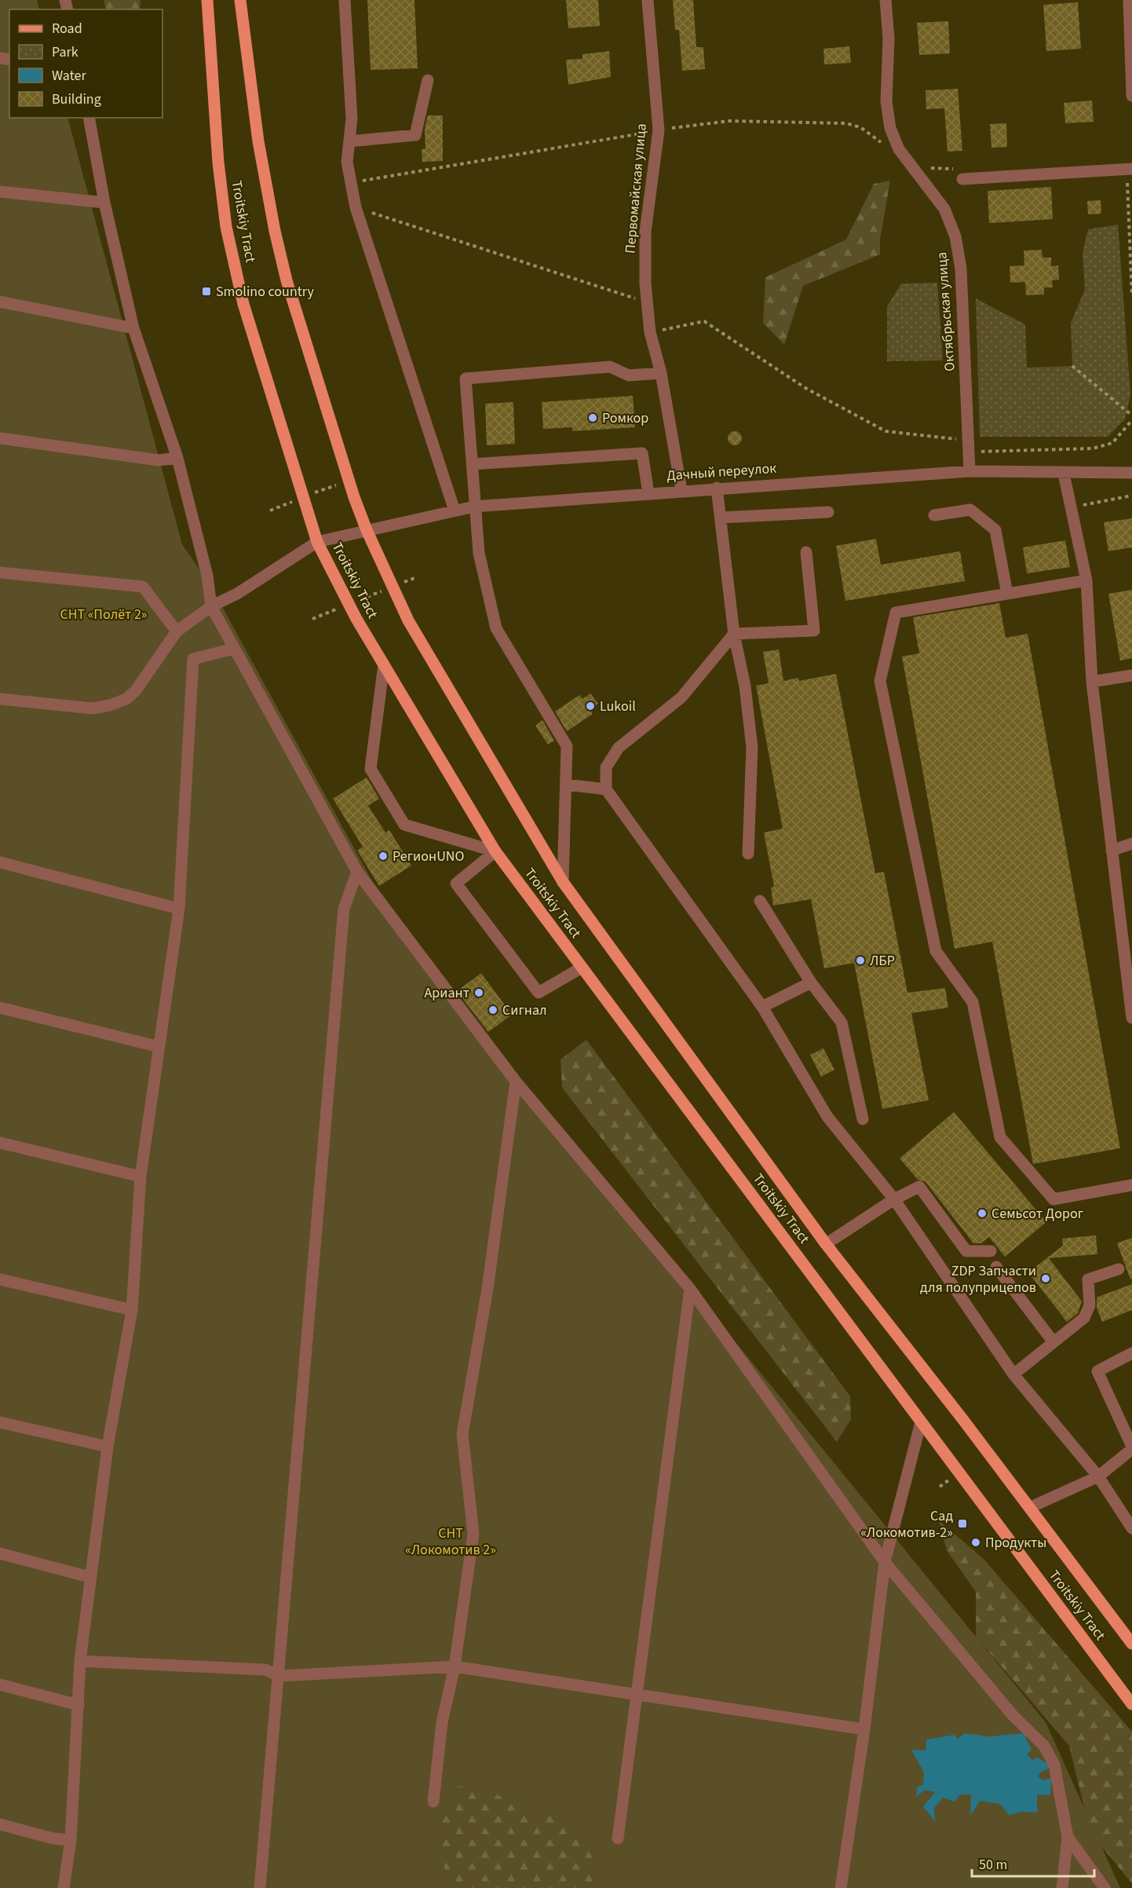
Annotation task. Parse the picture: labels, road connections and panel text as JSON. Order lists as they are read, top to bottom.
{
  "streets": {
    "main road": ["Troitskiy Tract"],
    "street": ["Первомайская улица", "Октябрьская улица", "Дачный переулок"]
  },
  "crossings": [
    ["Первомайская улица", "Дачный переулок"],
    ["Troitskiy Tract", "Дачный переулок"],
    ["Октябрьская улица", "Дачный переулок"]
  ],
  "parks": ["СНТ «Полёт 2»", "СНТ «Локомотив 2»"],
  "places": {
    "transit": ["Smolino country", "Сад «Локомотив-2»"],
    "other": [
      "Ромкор",
      "Lukoil",
      "РегионUNO",
      "ЛБР",
      "Ариант",
      "Сигнал",
      "Семьсот Дорог",
      "ZDP Запчасти для полуприцепов",
      "Продукты"
    ]
  },
  "legend": [
    "Road",
    "Park",
    "Water",
    "Building"
  ],
  "scale_bar": "50 m"
}
